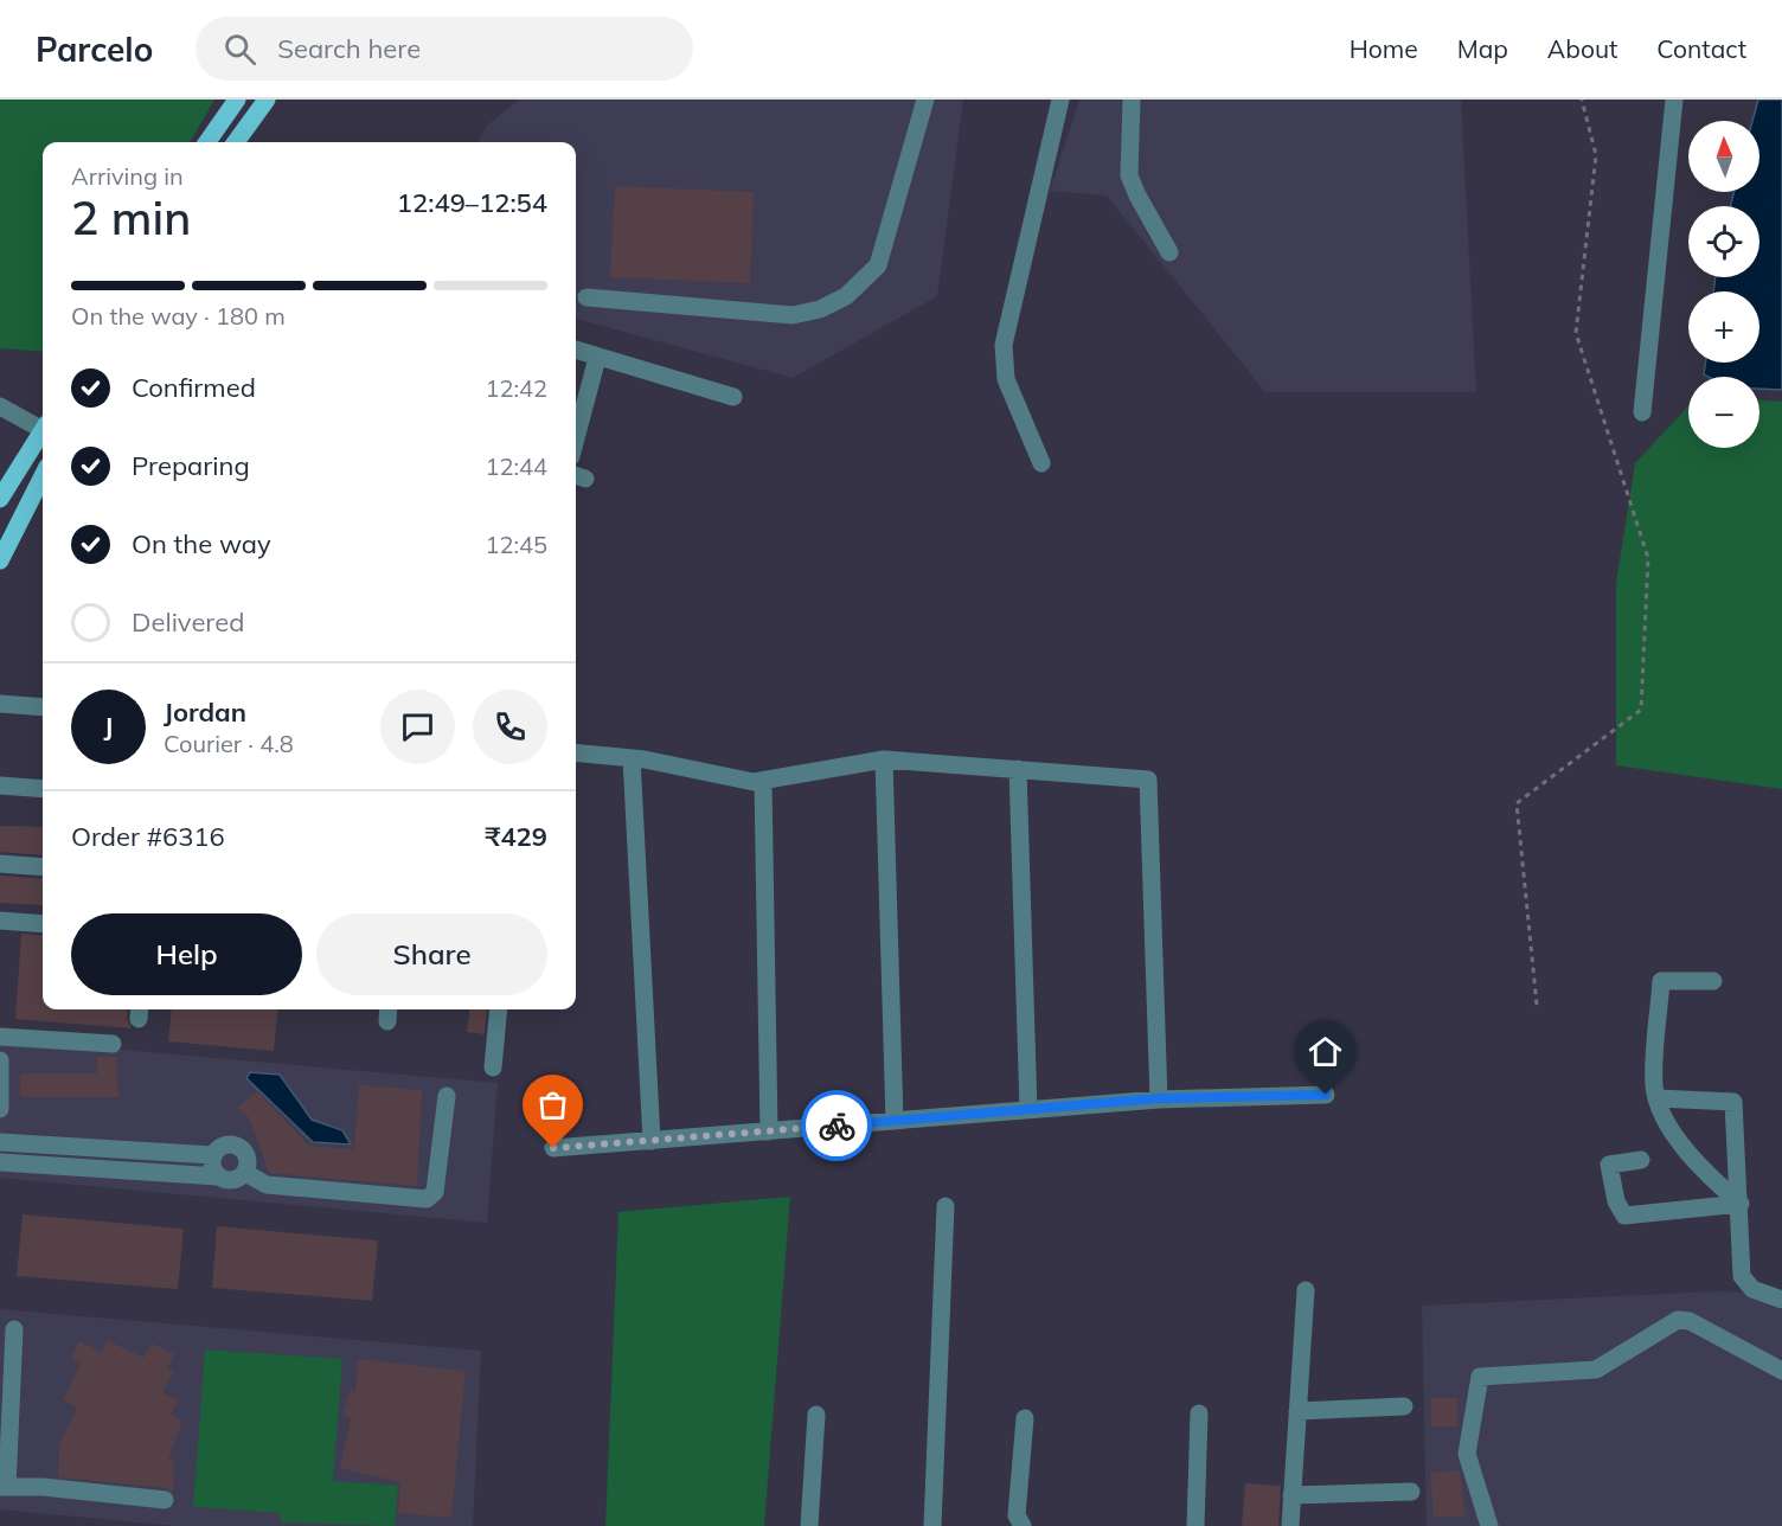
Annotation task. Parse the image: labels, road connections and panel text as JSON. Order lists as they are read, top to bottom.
{
  "north": "top",
  "page": {
    "header": "Parcelo",
    "search": "Search here",
    "nav": [
      "Home",
      "Map",
      "About",
      "Contact"
    ],
    "map_buttons": ["+", "−"],
    "heading": ["2 min", "Arriving in", "12:49–12:54"],
    "panel": [
      "Jordan",
      "Courier · 4.8",
      "Order #6316",
      "₹429"
    ],
    "bar": "On the way · 180 m",
    "list": [
      ["Confirmed", "12:42"],
      ["Preparing", "12:44"],
      ["On the way", "12:45"],
      "Delivered"
    ],
    "round": "J",
    "buttons": ["Help", "Share"]
  }
}
